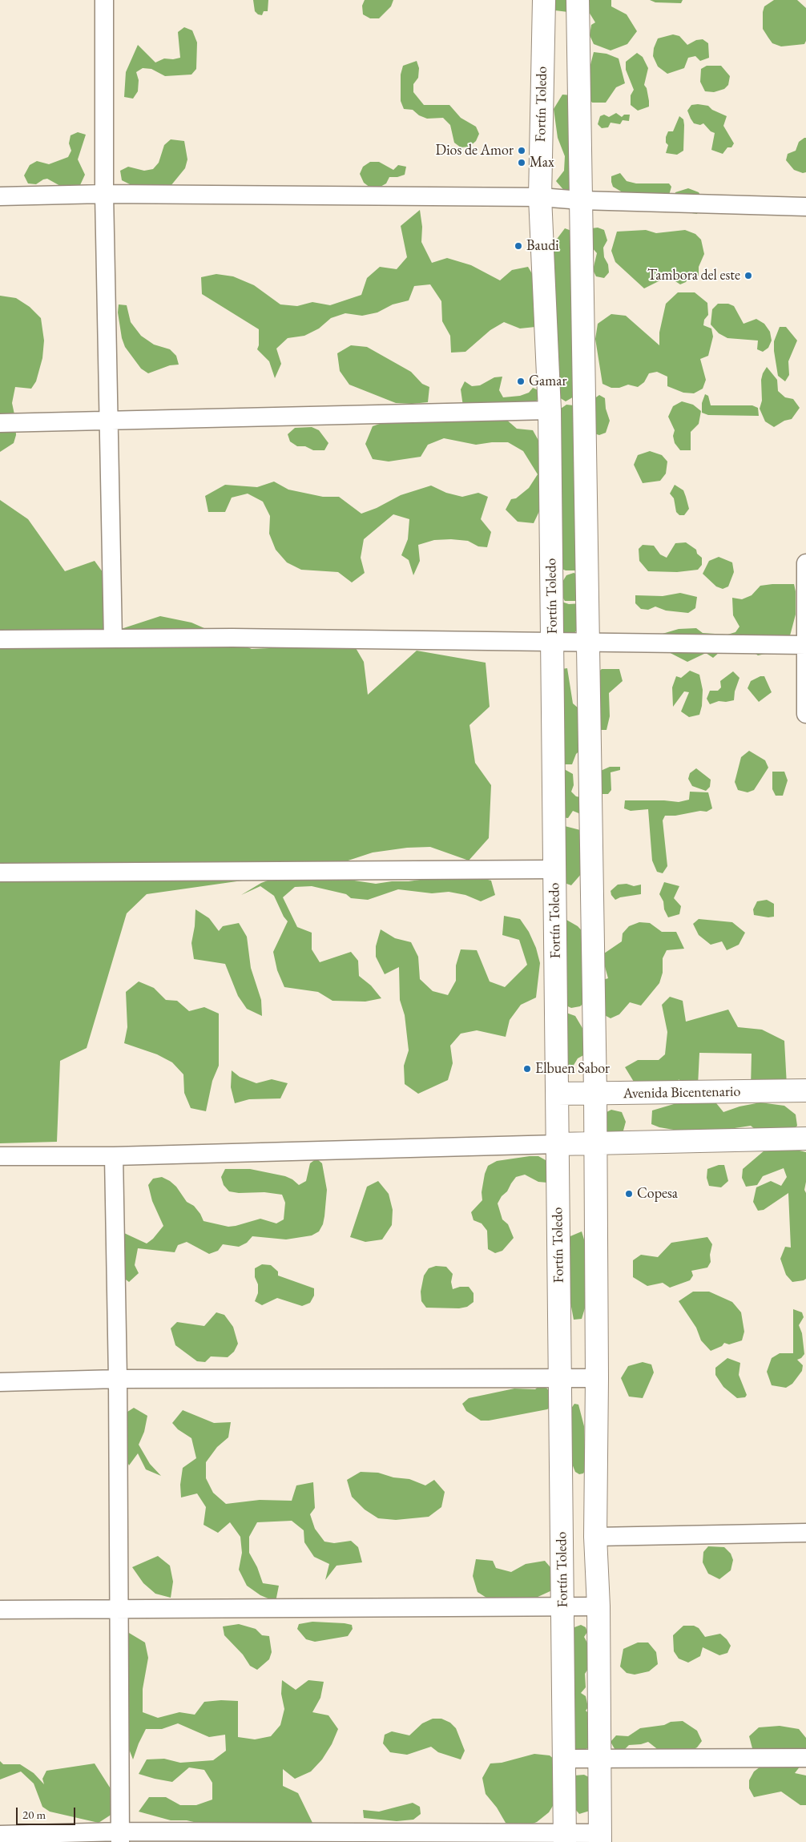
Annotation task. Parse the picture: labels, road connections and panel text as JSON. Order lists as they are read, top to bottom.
{
  "streets": {
    "street": ["Fortín Toledo", "Avenida Bicentenario"]
  },
  "crossings": [
    ["Fortín Toledo", "Avenida Bicentenario"]
  ],
  "places": [
    "Dios de Amor",
    "Max",
    "Baudi",
    "Tambora del este",
    "Gamar",
    "Elbuen Sabor",
    "Copesa"
  ],
  "scale_bar": "20 m"
}
